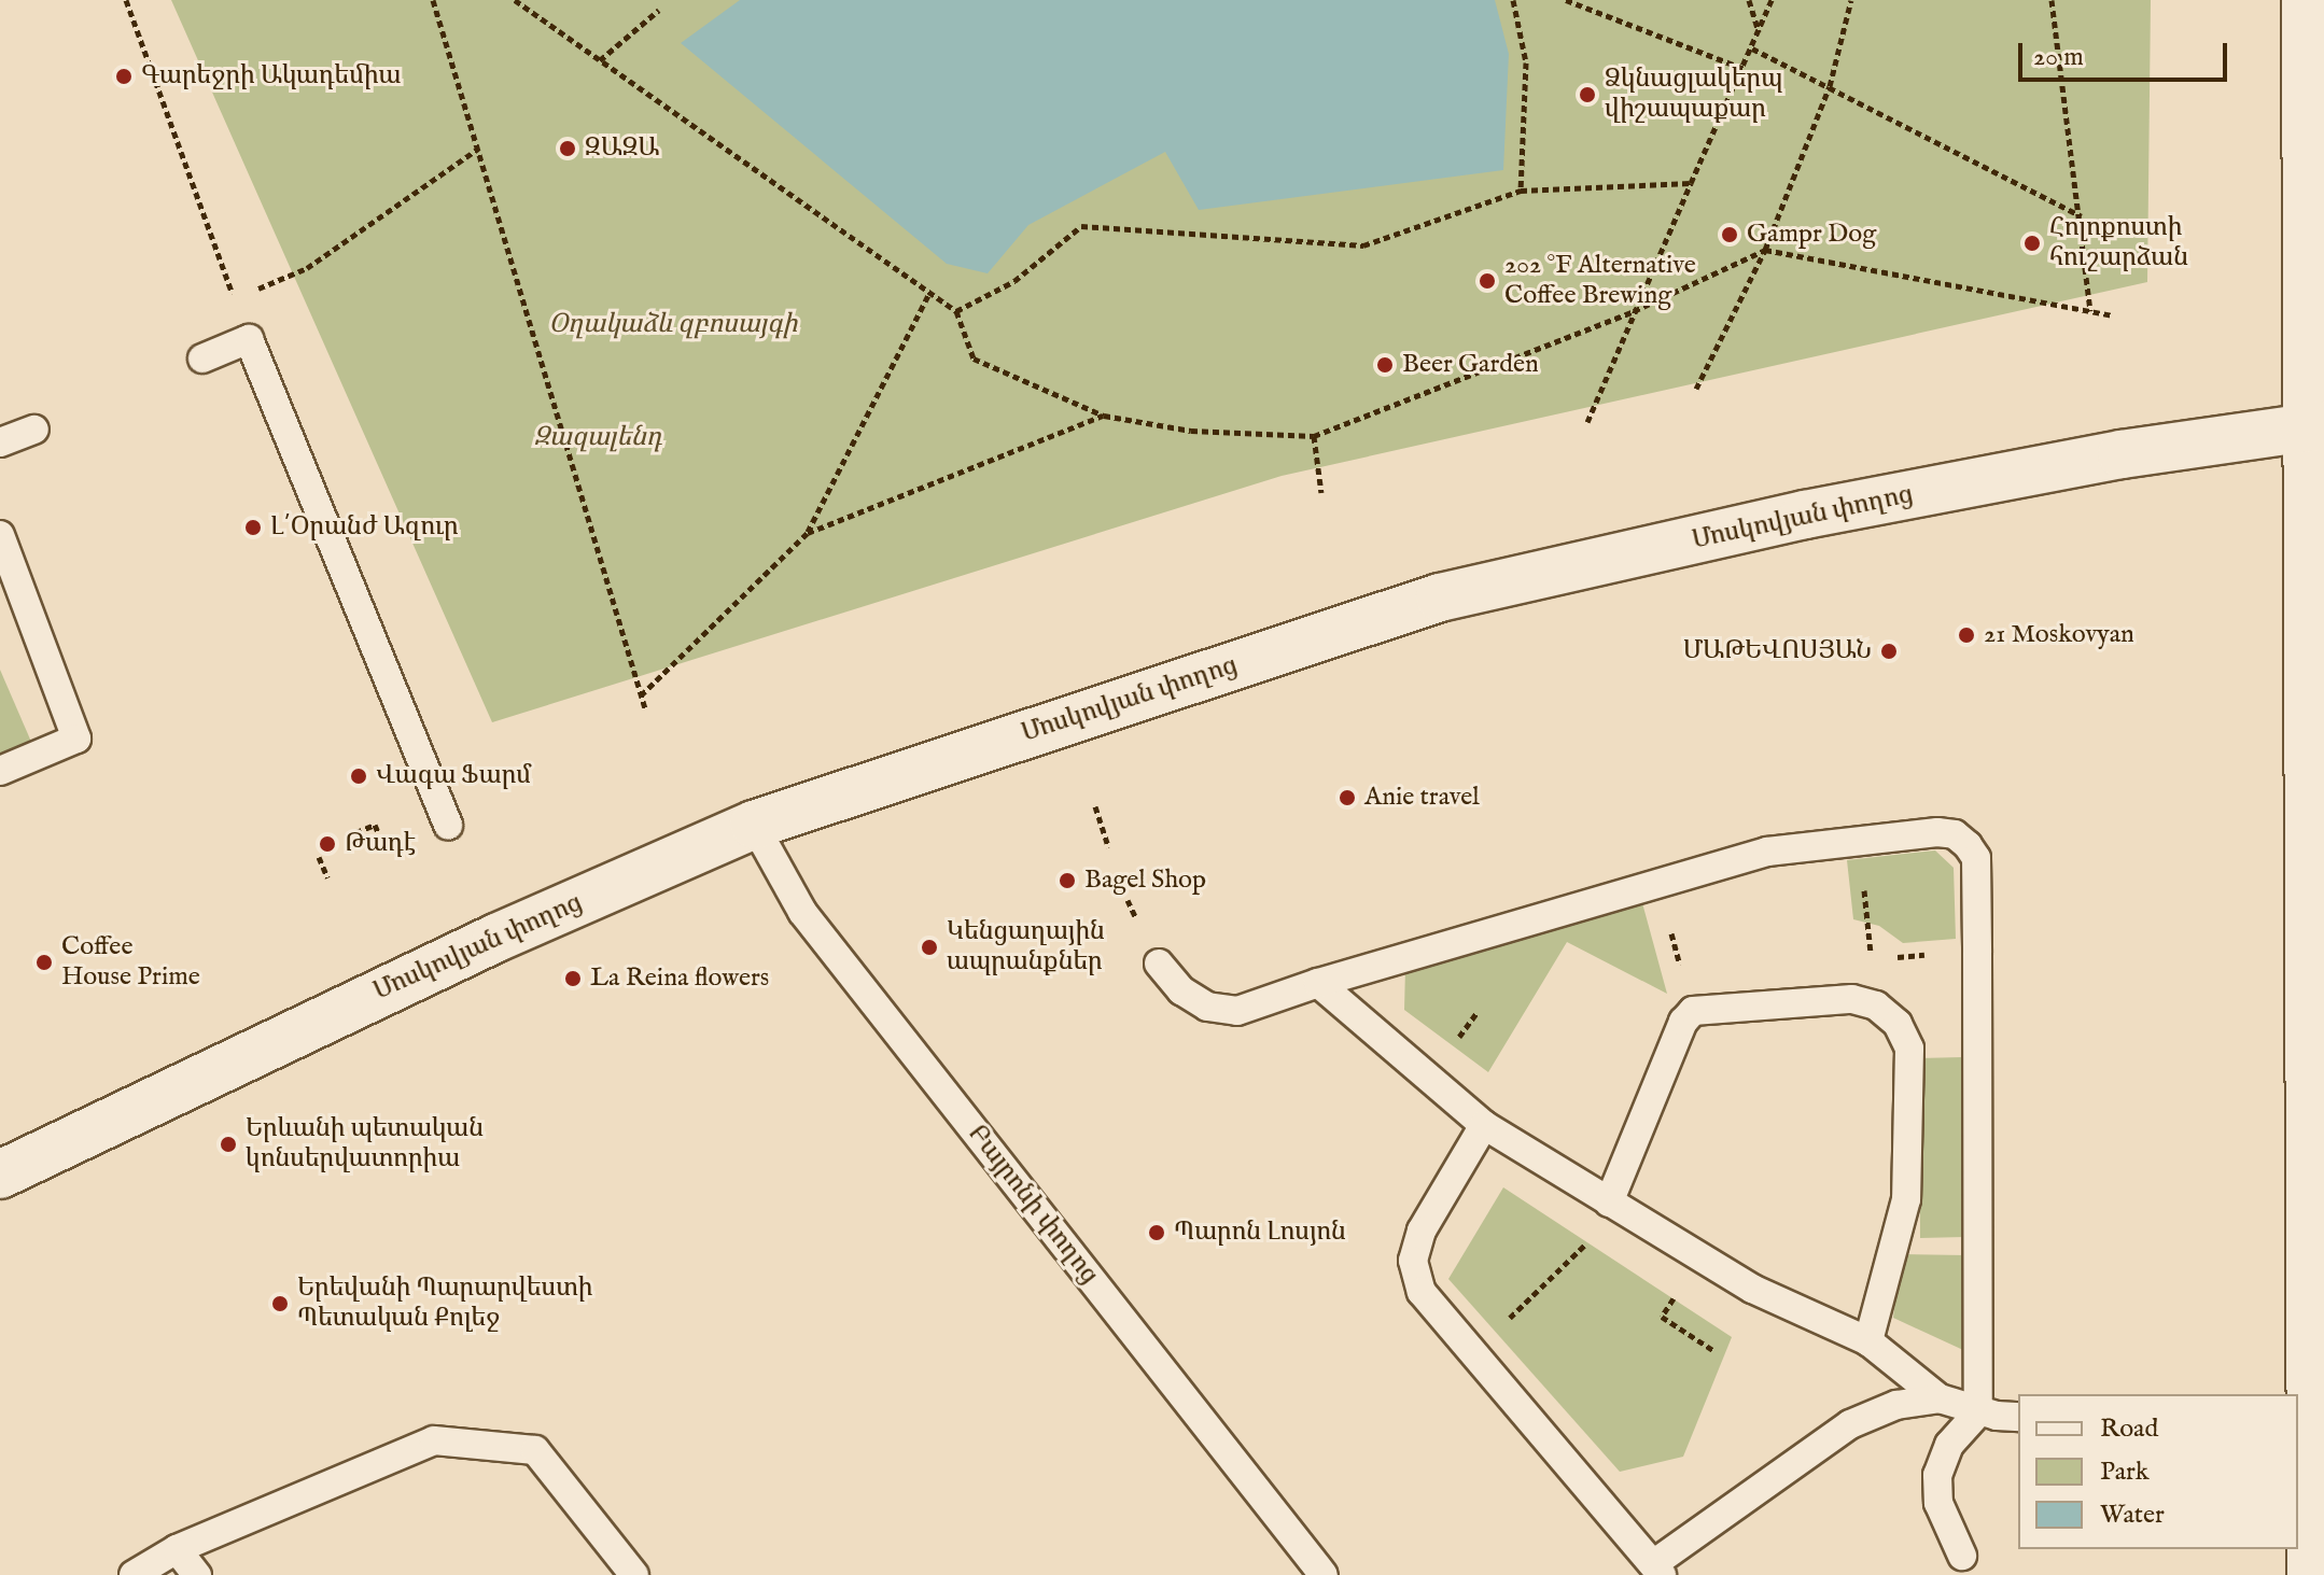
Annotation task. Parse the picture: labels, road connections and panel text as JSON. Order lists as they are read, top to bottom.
{
  "streets": {
    "main road": ["Մոսկովյան փողոց"],
    "lane": ["Բայրոնի փողոց"]
  },
  "crossings": [
    ["Մոսկովյան փողոց", "Բայրոնի փողոց"]
  ],
  "parks": ["Օղակաձև զբոսայգի", "Զազալենդ"],
  "places": [
    "Գարեջրի Ակադեմիա",
    "Ձկնացլակերպ վիշապաքար",
    "ԶԱԶԱ",
    "Gampr Dog",
    "Հոլոքոստի հուշարձան",
    "202 °F Alternative Coffee Brewing",
    "Beer Garden",
    "Լ՛Օրանժ Ազուր",
    "21 Moskovyan",
    "ՄԱԹԵՎՈՍՅԱՆ",
    "Վագա Ֆարմ",
    "Anie travel",
    "Թադէ",
    "Bagel Shop",
    "Կենցաղային ապրանքներ",
    "Coffee House Prime",
    "La Reina flowers",
    "Երևանի պետական կոնսերվատորիա",
    "Պարոն Լոսյոն",
    "Երեվանի Պարարվեստի Պետական Քոլեջ"
  ],
  "legend": ["Road", "Park", "Water"],
  "scale_bar": "20 m"
}
